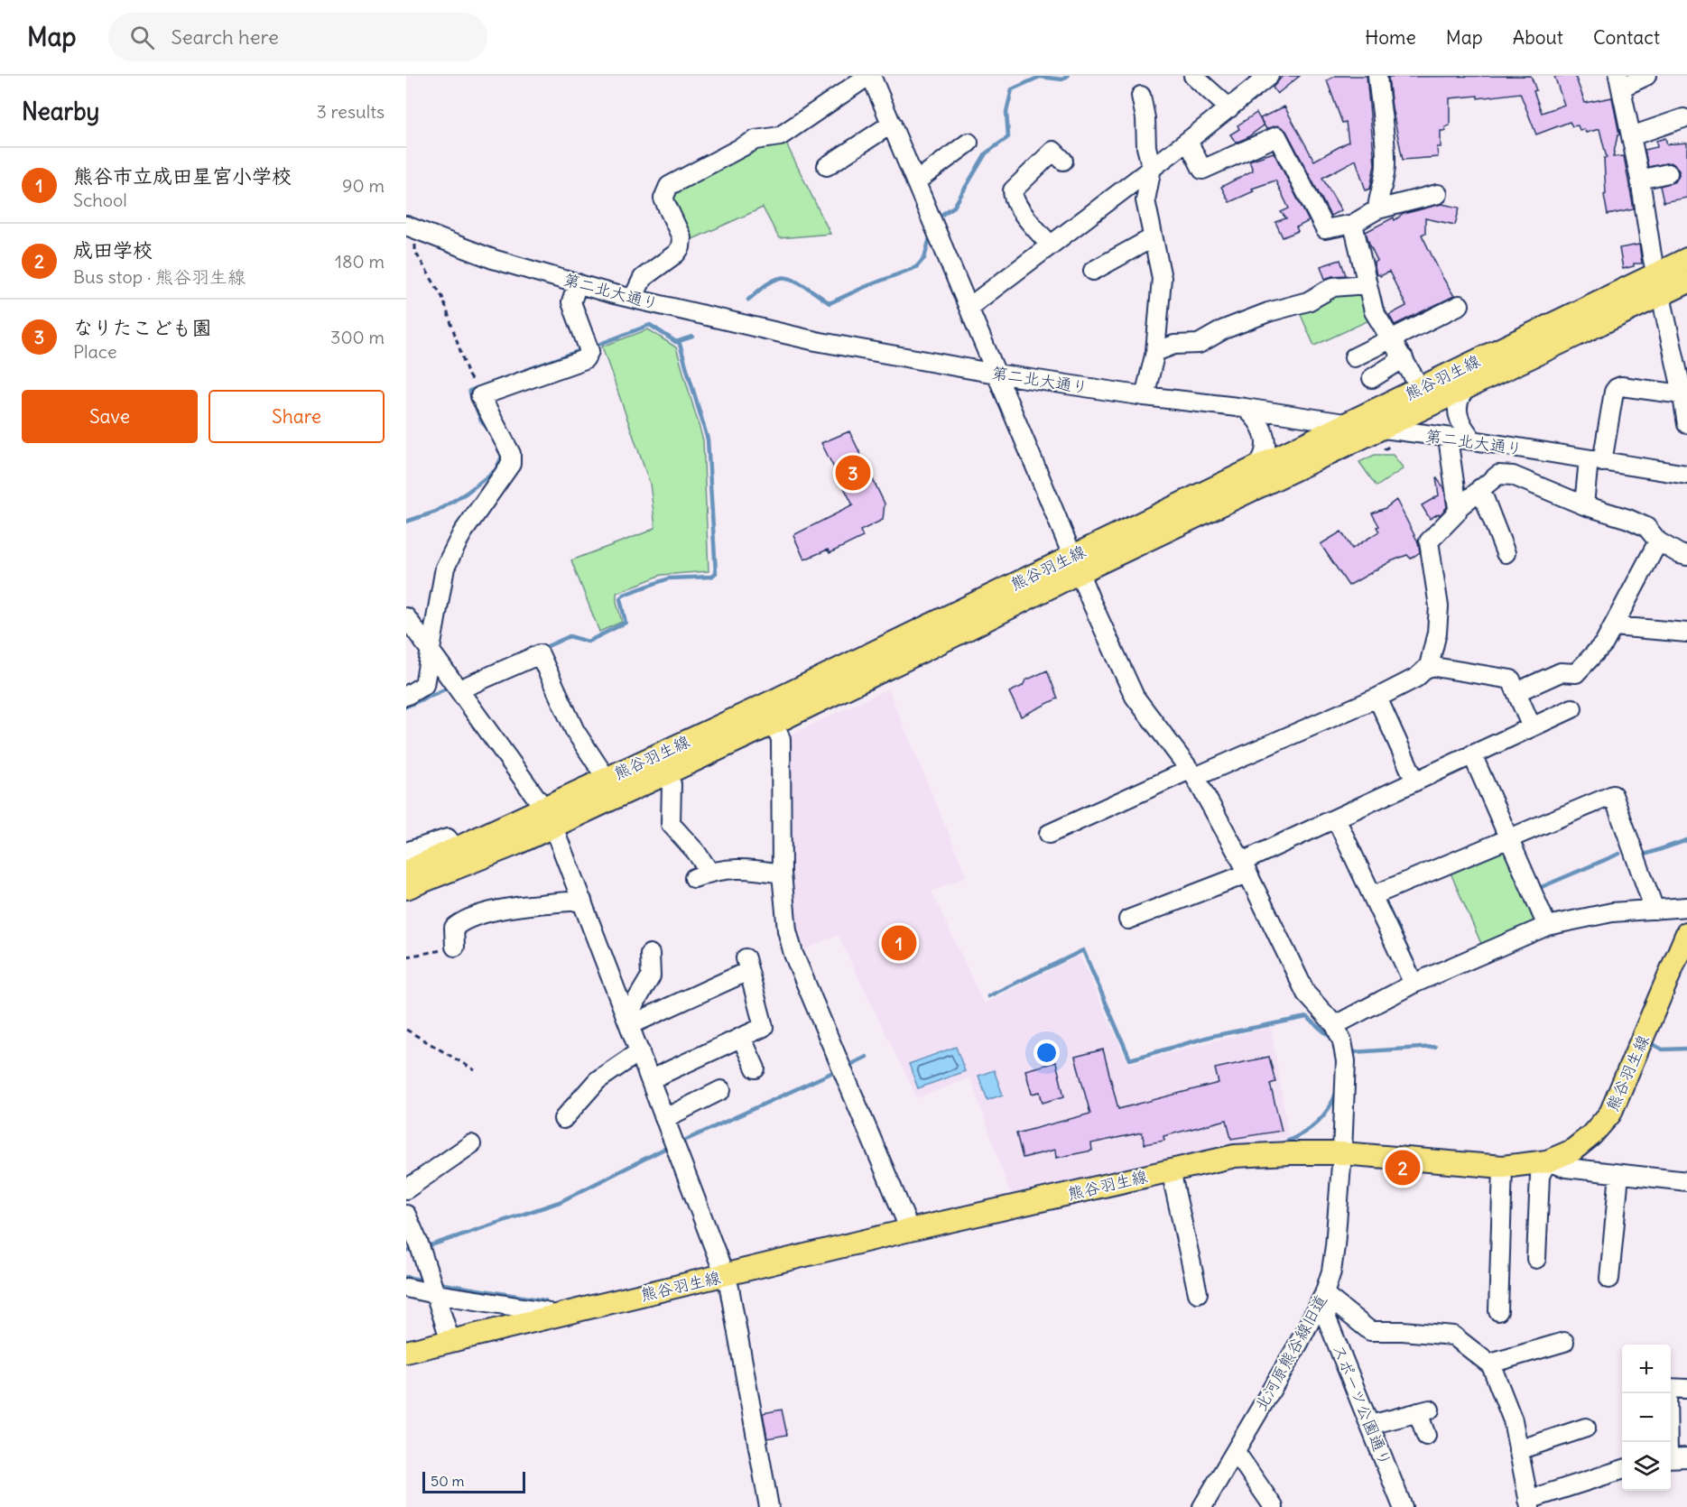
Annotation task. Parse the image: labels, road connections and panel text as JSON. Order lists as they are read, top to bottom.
{
  "streets": {
    "main road": ["熊谷羽生線"],
    "street": ["第二北大通り", "北河原熊谷線旧道", "スポーツ公園通り"]
  },
  "crossings": [
    ["第二北大通り", "熊谷羽生線"],
    ["熊谷羽生線", "北河原熊谷線旧道"],
    ["北河原熊谷線旧道", "スポーツ公園通り"]
  ],
  "scale_bar": "50 m",
  "page": {
    "header": "Map",
    "search": "Search here",
    "nav": [
      "Home",
      "Map",
      "About",
      "Contact"
    ],
    "heading": ["Nearby", "3 results"],
    "list": [
      {
        "mark": "1",
        "name": "熊谷市立成田星宮小学校",
        "note": "School",
        "value": "90 m"
      },
      {
        "mark": "2",
        "name": "成田学校",
        "note": "Bus stop · 熊谷羽生線",
        "value": "180 m"
      },
      {
        "mark": "3",
        "name": "なりたこども園",
        "note": "Place",
        "value": "300 m"
      }
    ],
    "buttons": ["Save", "Share"],
    "pins": ["3", "1", "2"],
    "map_buttons": ["+", "−"],
    "scale": "50 m"
  }
}
